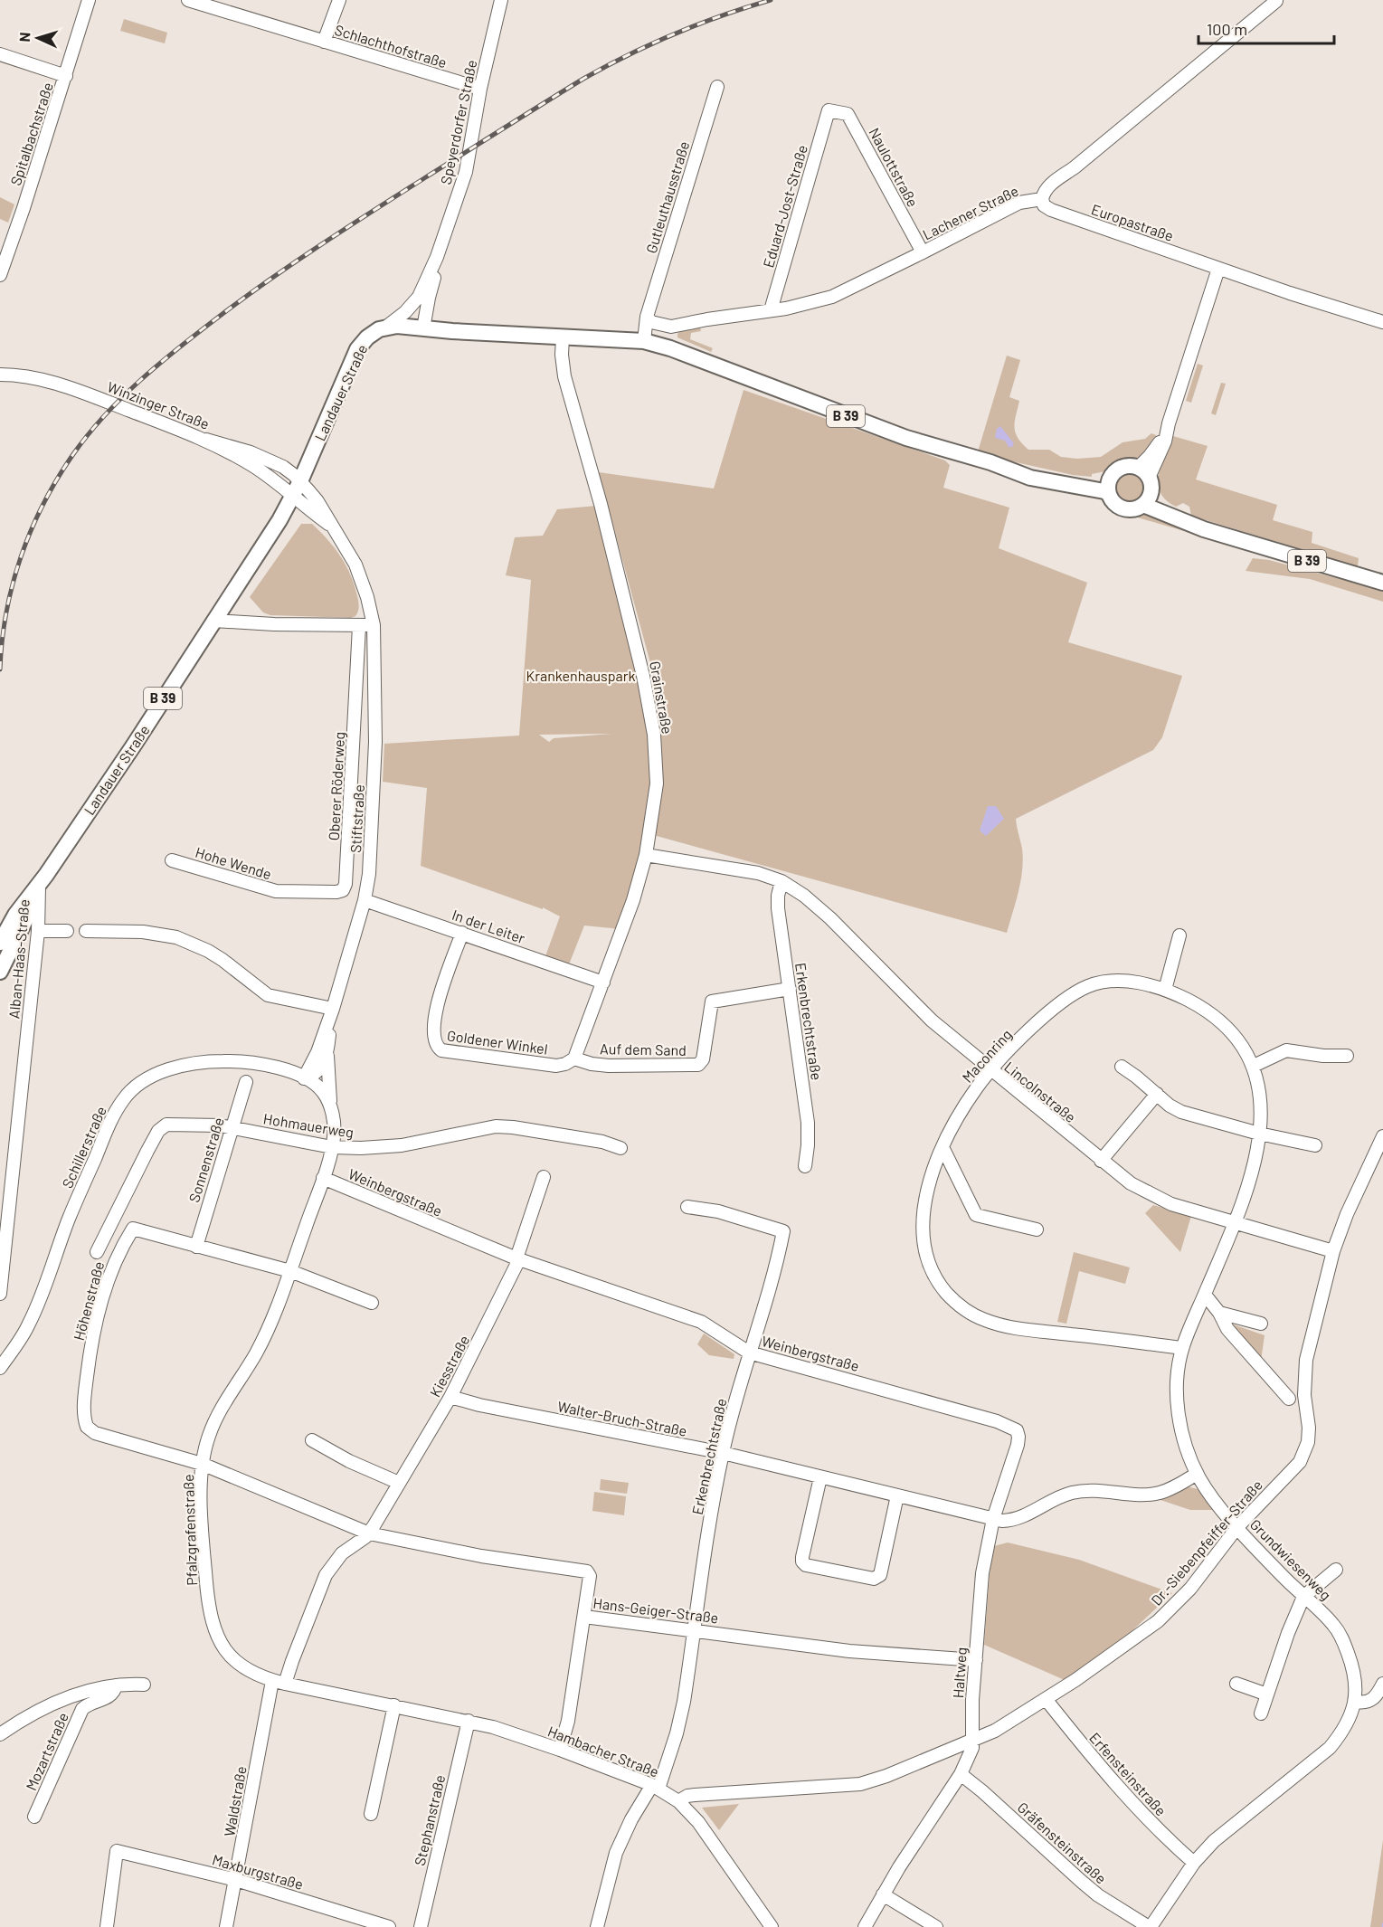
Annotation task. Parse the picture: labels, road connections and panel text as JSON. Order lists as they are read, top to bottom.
{
  "streets": {
    "main road": ["Landauer Straße", "B 39"],
    "street": [
      "Schlachthofstraße",
      "Speyerdorfer Straße",
      "Spitalbachstraße",
      "Naulottstraße",
      "Gutleuthausstraße",
      "Eduard-Jost-Straße",
      "Lachener Straße",
      "Europastraße",
      "Winzinger Straße",
      "Grainstraße",
      "Oberer Röderweg",
      "Stiftstraße",
      "Hohe Wende",
      "In der Leiter",
      "Alban-Haas-Straße",
      "Erkenbrechtstraße",
      "Goldener Winkel",
      "Auf dem Sand",
      "Maconring",
      "Lincolnstraße",
      "Hohmauerweg",
      "Schillerstraße",
      "Sonnenstraße",
      "Weinbergstraße",
      "Höhenstraße",
      "Kiesstraße",
      "Walter-Bruch-Straße",
      "Pfalzgrafenstraße",
      "Dr.-Siebenpfeiffer-Straße",
      "Grundwiesenweg",
      "Hans-Geiger-Straße",
      "Haltweg",
      "Mozartstraße",
      "Hambacher Straße",
      "Erfensteinstraße",
      "Waldstraße",
      "Stephanstraße",
      "Gräfensteinstraße",
      "Maxburgstraße"
    ]
  },
  "crossings": [
    ["Schlachthofstraße", "Speyerdorfer Straße"],
    ["Speyerdorfer Straße", "Landauer Straße"],
    ["Speyerdorfer Straße", "B 39"],
    ["Naulottstraße", "Eduard-Jost-Straße"],
    ["Naulottstraße", "Lachener Straße"],
    ["Gutleuthausstraße", "B 39"],
    ["Eduard-Jost-Straße", "Lachener Straße"],
    ["Lachener Straße", "Europastraße"],
    ["Landauer Straße", "Winzinger Straße"],
    ["Landauer Straße", "B 39"],
    ["Landauer Straße", "Stiftstraße"],
    ["Landauer Straße", "Alban-Haas-Straße"],
    ["Winzinger Straße", "Stiftstraße"],
    ["B 39", "Grainstraße"],
    ["Grainstraße", "In der Leiter"],
    ["Grainstraße", "Goldener Winkel"],
    ["Grainstraße", "Auf dem Sand"],
    ["Grainstraße", "Lincolnstraße"],
    ["Oberer Röderweg", "Hohe Wende"],
    ["Stiftstraße", "In der Leiter"],
    ["Stiftstraße", "Schillerstraße"],
    ["In der Leiter", "Goldener Winkel"],
    ["Erkenbrechtstraße", "Auf dem Sand"],
    ["Erkenbrechtstraße", "Lincolnstraße"],
    ["Erkenbrechtstraße", "Weinbergstraße"],
    ["Erkenbrechtstraße", "Walter-Bruch-Straße"],
    ["Erkenbrechtstraße", "Hans-Geiger-Straße"],
    ["Erkenbrechtstraße", "Hambacher Straße"],
    ["Goldener Winkel", "Auf dem Sand"],
    ["Maconring", "Lincolnstraße"],
    ["Maconring", "Grundwiesenweg"],
    ["Lincolnstraße", "Dr.-Siebenpfeiffer-Straße"],
    ["Hohmauerweg", "Schillerstraße"],
    ["Hohmauerweg", "Sonnenstraße"],
    ["Hohmauerweg", "Pfalzgrafenstraße"],
    ["Schillerstraße", "Pfalzgrafenstraße"],
    ["Sonnenstraße", "Höhenstraße"],
    ["Weinbergstraße", "Kiesstraße"],
    ["Weinbergstraße", "Walter-Bruch-Straße"],
    ["Weinbergstraße", "Pfalzgrafenstraße"],
    ["Weinbergstraße", "Haltweg"],
    ["Höhenstraße", "Pfalzgrafenstraße"],
    ["Höhenstraße", "Hans-Geiger-Straße"],
    ["Kiesstraße", "Walter-Bruch-Straße"],
    ["Kiesstraße", "Hans-Geiger-Straße"],
    ["Kiesstraße", "Hambacher Straße"],
    ["Walter-Bruch-Straße", "Haltweg"],
    ["Pfalzgrafenstraße", "Hans-Geiger-Straße"],
    ["Pfalzgrafenstraße", "Hambacher Straße"],
    ["Pfalzgrafenstraße", "Waldstraße"],
    ["Dr.-Siebenpfeiffer-Straße", "Grundwiesenweg"],
    ["Dr.-Siebenpfeiffer-Straße", "Haltweg"],
    ["Dr.-Siebenpfeiffer-Straße", "Erfensteinstraße"],
    ["Grundwiesenweg", "Erfensteinstraße"],
    ["Grundwiesenweg", "Gräfensteinstraße"],
    ["Hans-Geiger-Straße", "Haltweg"],
    ["Hambacher Straße", "Waldstraße"],
    ["Hambacher Straße", "Stephanstraße"],
    ["Waldstraße", "Maxburgstraße"]
  ],
  "parks": ["Krankenhauspark"],
  "scale_bar": "100 m",
  "north": "left"
}
